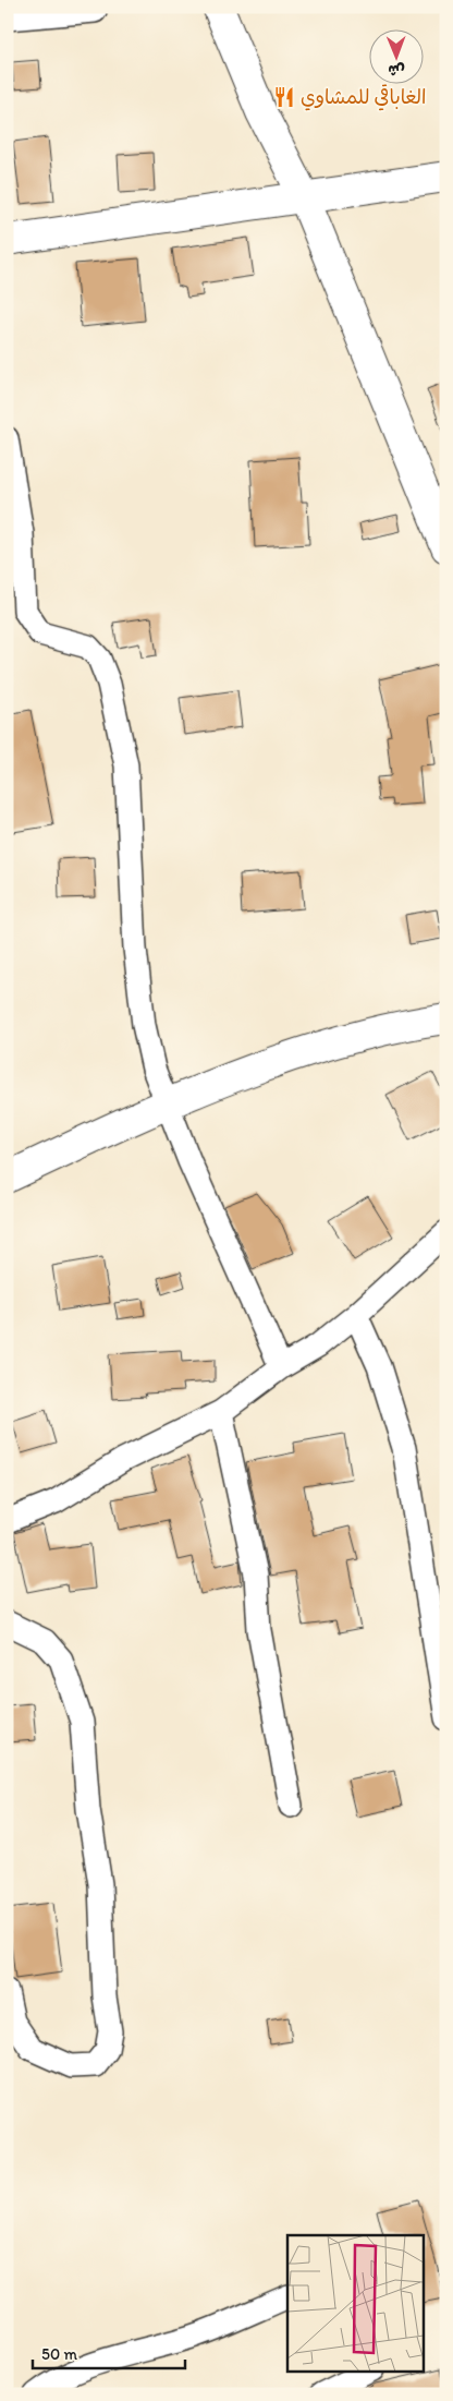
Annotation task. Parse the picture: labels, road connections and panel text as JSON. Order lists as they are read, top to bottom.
{
  "places": {
    "restaurant": ["الغاباقي للمشاوي"]
  },
  "scale_bar": "50 m",
  "north": "bottom"
}
